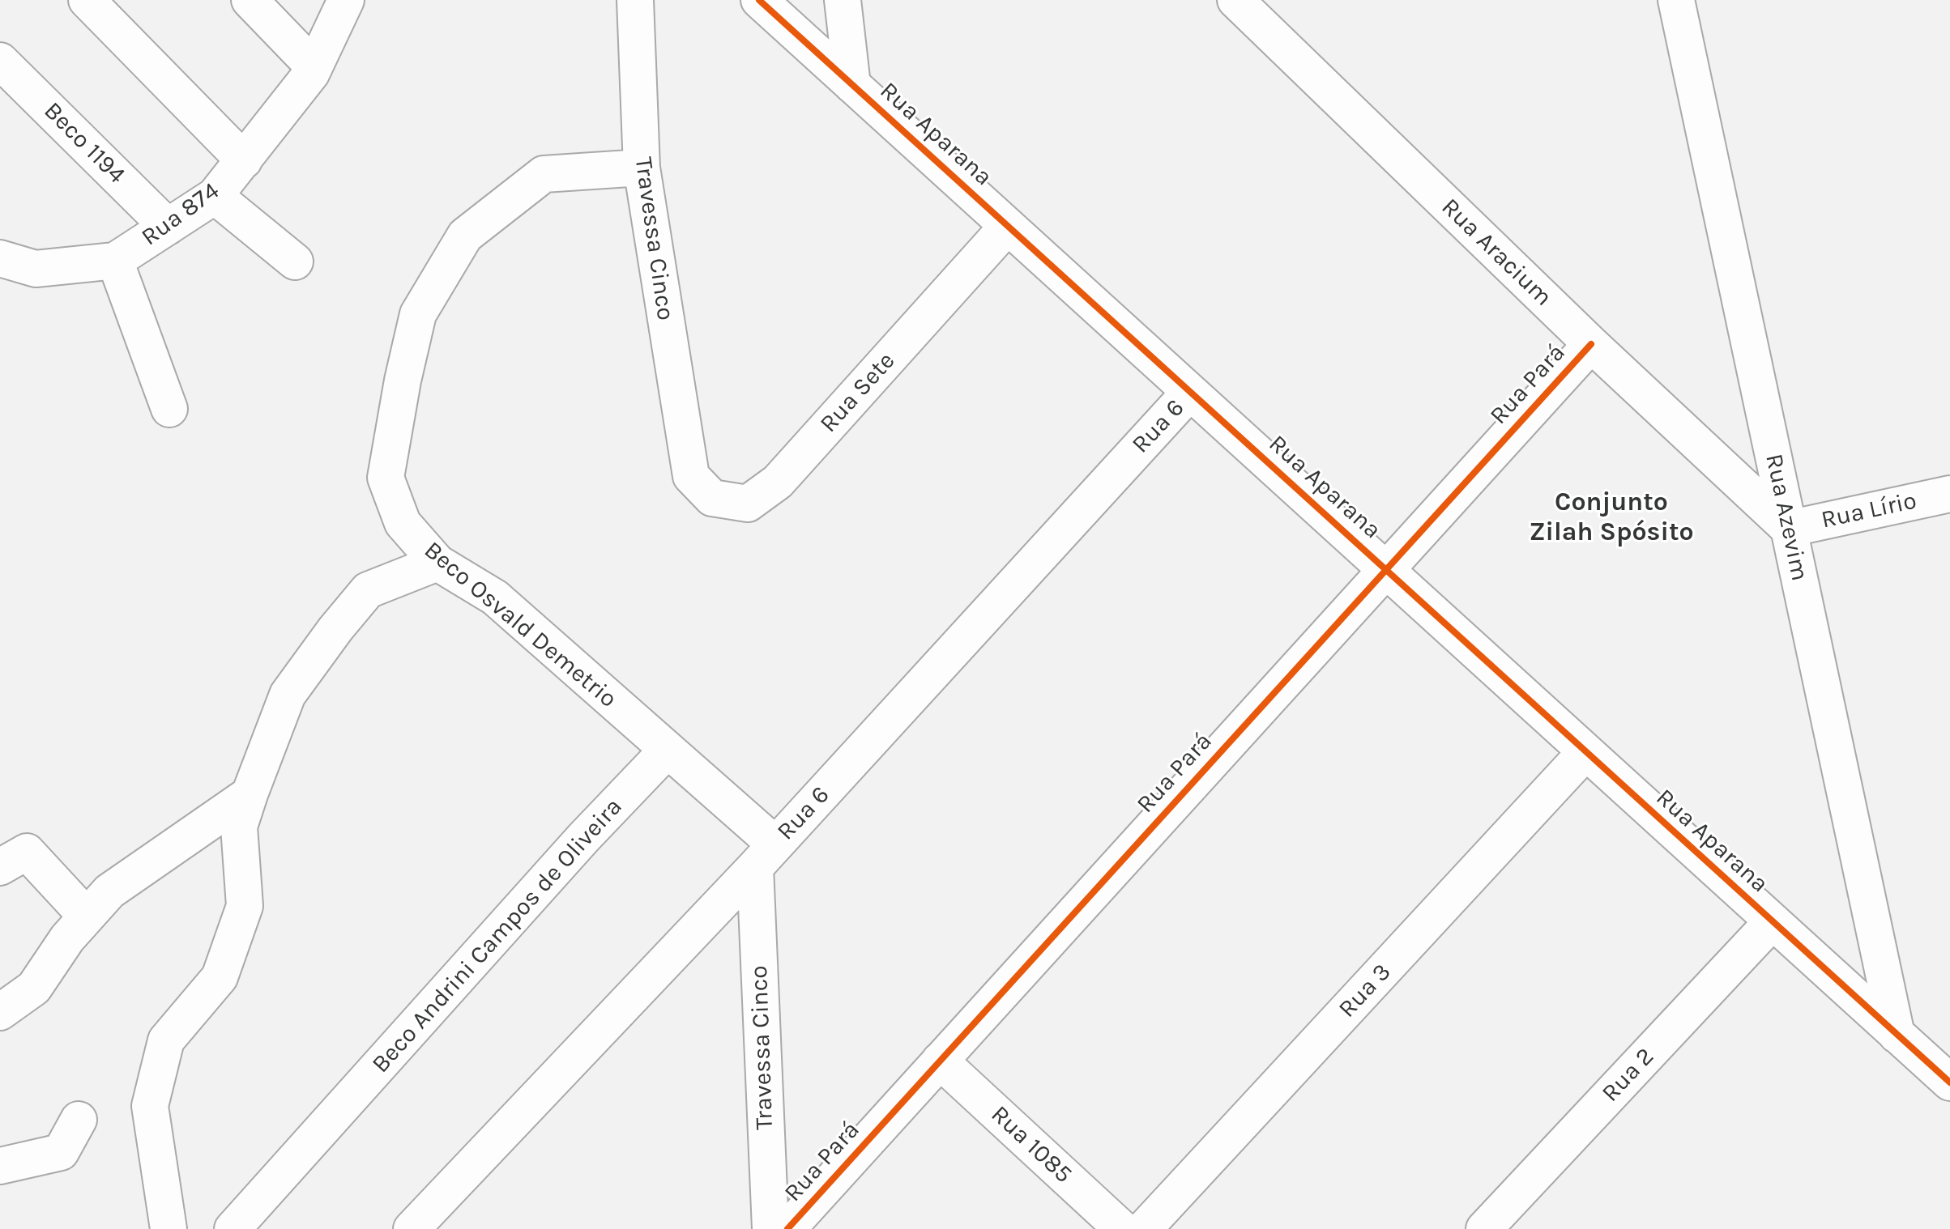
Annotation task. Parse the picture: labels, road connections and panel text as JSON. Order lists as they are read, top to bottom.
{
  "streets": {
    "street": [
      "Rua Aparana",
      "Beco 1194",
      "Rua 874",
      "Travessa Cinco",
      "Rua Aracium",
      "Rua Pará",
      "Rua Sete",
      "Rua 6",
      "Rua Lírio",
      "Rua Azevim",
      "Beco Osvald Demetrio",
      "Beco Andrini Campos de Oliveira",
      "Rua 3",
      "Rua 2",
      "Rua 1085"
    ]
  },
  "crossings": [
    ["Rua Aparana", "Rua Pará"],
    ["Rua Aparana", "Rua Sete"],
    ["Rua Aparana", "Rua 6"],
    ["Rua Aparana", "Rua Azevim"],
    ["Rua Aparana", "Rua 3"],
    ["Rua Aparana", "Rua 2"],
    ["Beco 1194", "Rua 874"],
    ["Travessa Cinco", "Rua Sete"],
    ["Travessa Cinco", "Rua 6"],
    ["Travessa Cinco", "Beco Osvald Demetrio"],
    ["Rua Aracium", "Rua Pará"],
    ["Rua Aracium", "Rua Lírio"],
    ["Rua Aracium", "Rua Azevim"],
    ["Rua Pará", "Rua 1085"],
    ["Rua Lírio", "Rua Azevim"],
    ["Beco Osvald Demetrio", "Beco Andrini Campos de Oliveira"]
  ],
  "districts": ["Conjunto Zilah Spósito"]
}
